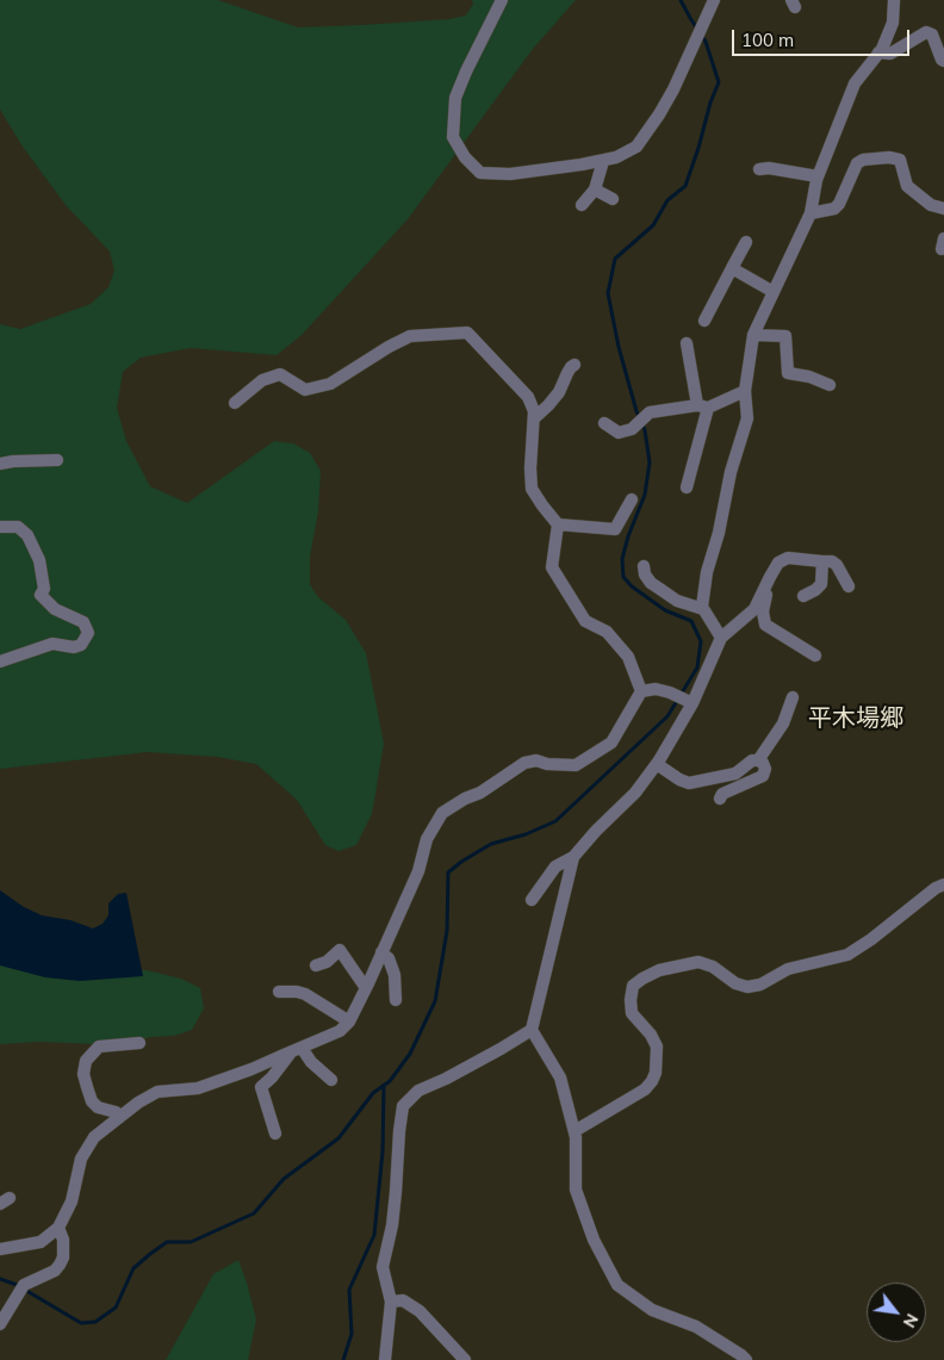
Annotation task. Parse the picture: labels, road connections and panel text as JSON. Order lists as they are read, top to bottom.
{
  "districts": ["平木場郷"],
  "scale_bar": "100 m",
  "north": "bottom right"
}
